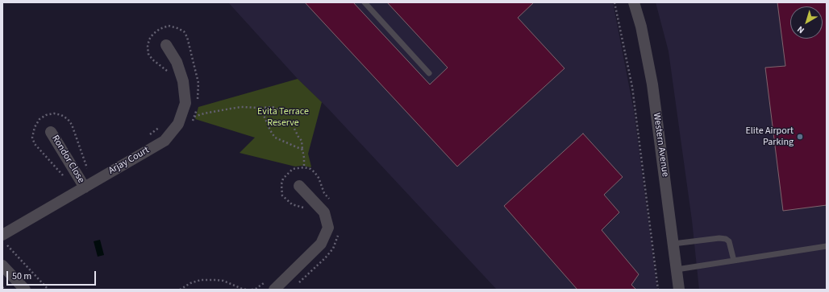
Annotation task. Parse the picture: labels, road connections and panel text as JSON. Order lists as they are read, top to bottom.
{
  "streets": {
    "street": ["Western Avenue", "Rondor Close", "Arjay Court"]
  },
  "crossings": [
    ["Rondor Close", "Arjay Court"]
  ],
  "parks": ["Evita Terrace Reserve"],
  "places": ["Elite Airport Parking"],
  "scale_bar": "50 m",
  "north": "bottom left"
}
